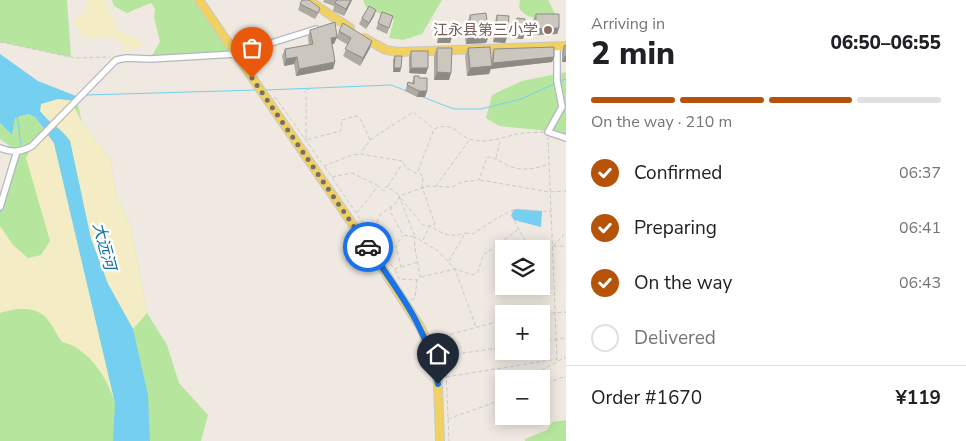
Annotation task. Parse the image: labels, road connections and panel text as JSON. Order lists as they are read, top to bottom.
{
  "water": ["大远河"],
  "places": ["江永县第三小学"],
  "page": {
    "heading": ["2 min", "Arriving in", "06:50–06:55"],
    "panel": ["Order #1670", "¥119"],
    "bar": "On the way · 210 m",
    "list": [
      ["Confirmed", "06:37"],
      ["Preparing", "06:41"],
      ["On the way", "06:43"],
      "Delivered"
    ],
    "map_buttons": ["+", "−"]
  }
}
